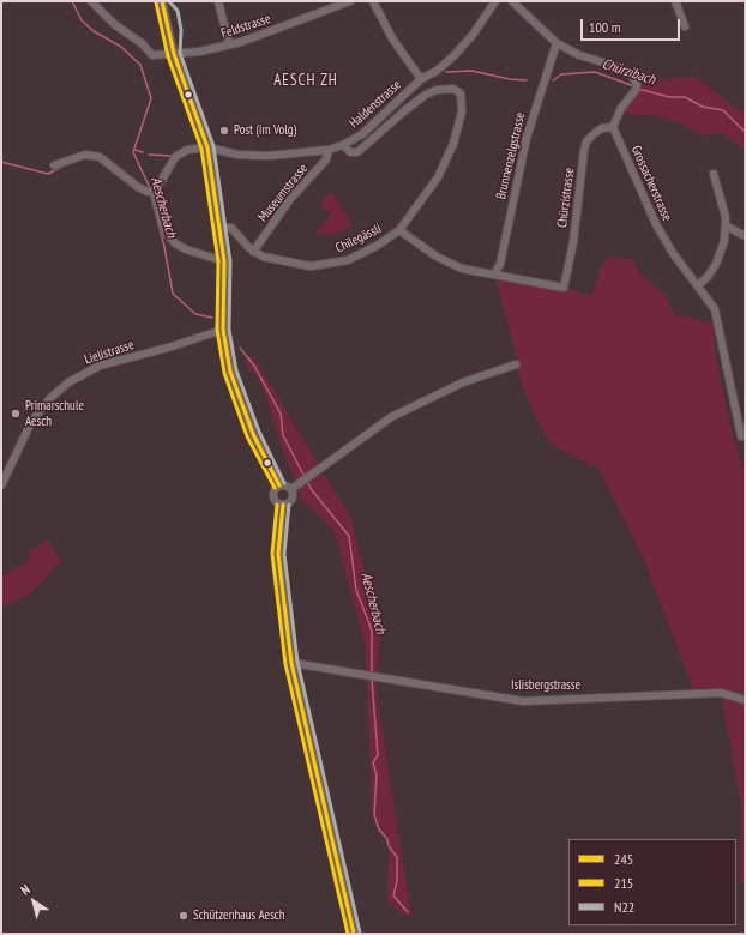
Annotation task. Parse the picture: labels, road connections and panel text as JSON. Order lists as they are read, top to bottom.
{
  "streets": {
    "street": [
      "Feldstrasse",
      "Haldenstrasse",
      "Brunnenzelgstrasse",
      "Grossacherstrasse",
      "Museumstrasse",
      "Chürzistrasse",
      "Chilegässli",
      "Lielistrasse",
      "Islisbergstrasse"
    ]
  },
  "crossings": [
    ["Haldenstrasse", "Museumstrasse"],
    ["Brunnenzelgstrasse", "Chilegässli"],
    ["Grossacherstrasse", "Chürzistrasse"],
    ["Museumstrasse", "Chilegässli"],
    ["Chürzistrasse", "Chilegässli"]
  ],
  "districts": ["AESCH ZH"],
  "water": ["Chürzibach", "Aescherbach"],
  "places": ["Post (im Volg)", "Primarschule Aesch", "Schützenhaus Aesch"],
  "lines": ["transit line 245", "transit line N22", "transit line 215"],
  "legend": ["245", "215", "N22"],
  "scale_bar": "100 m",
  "north": "top left"
}
